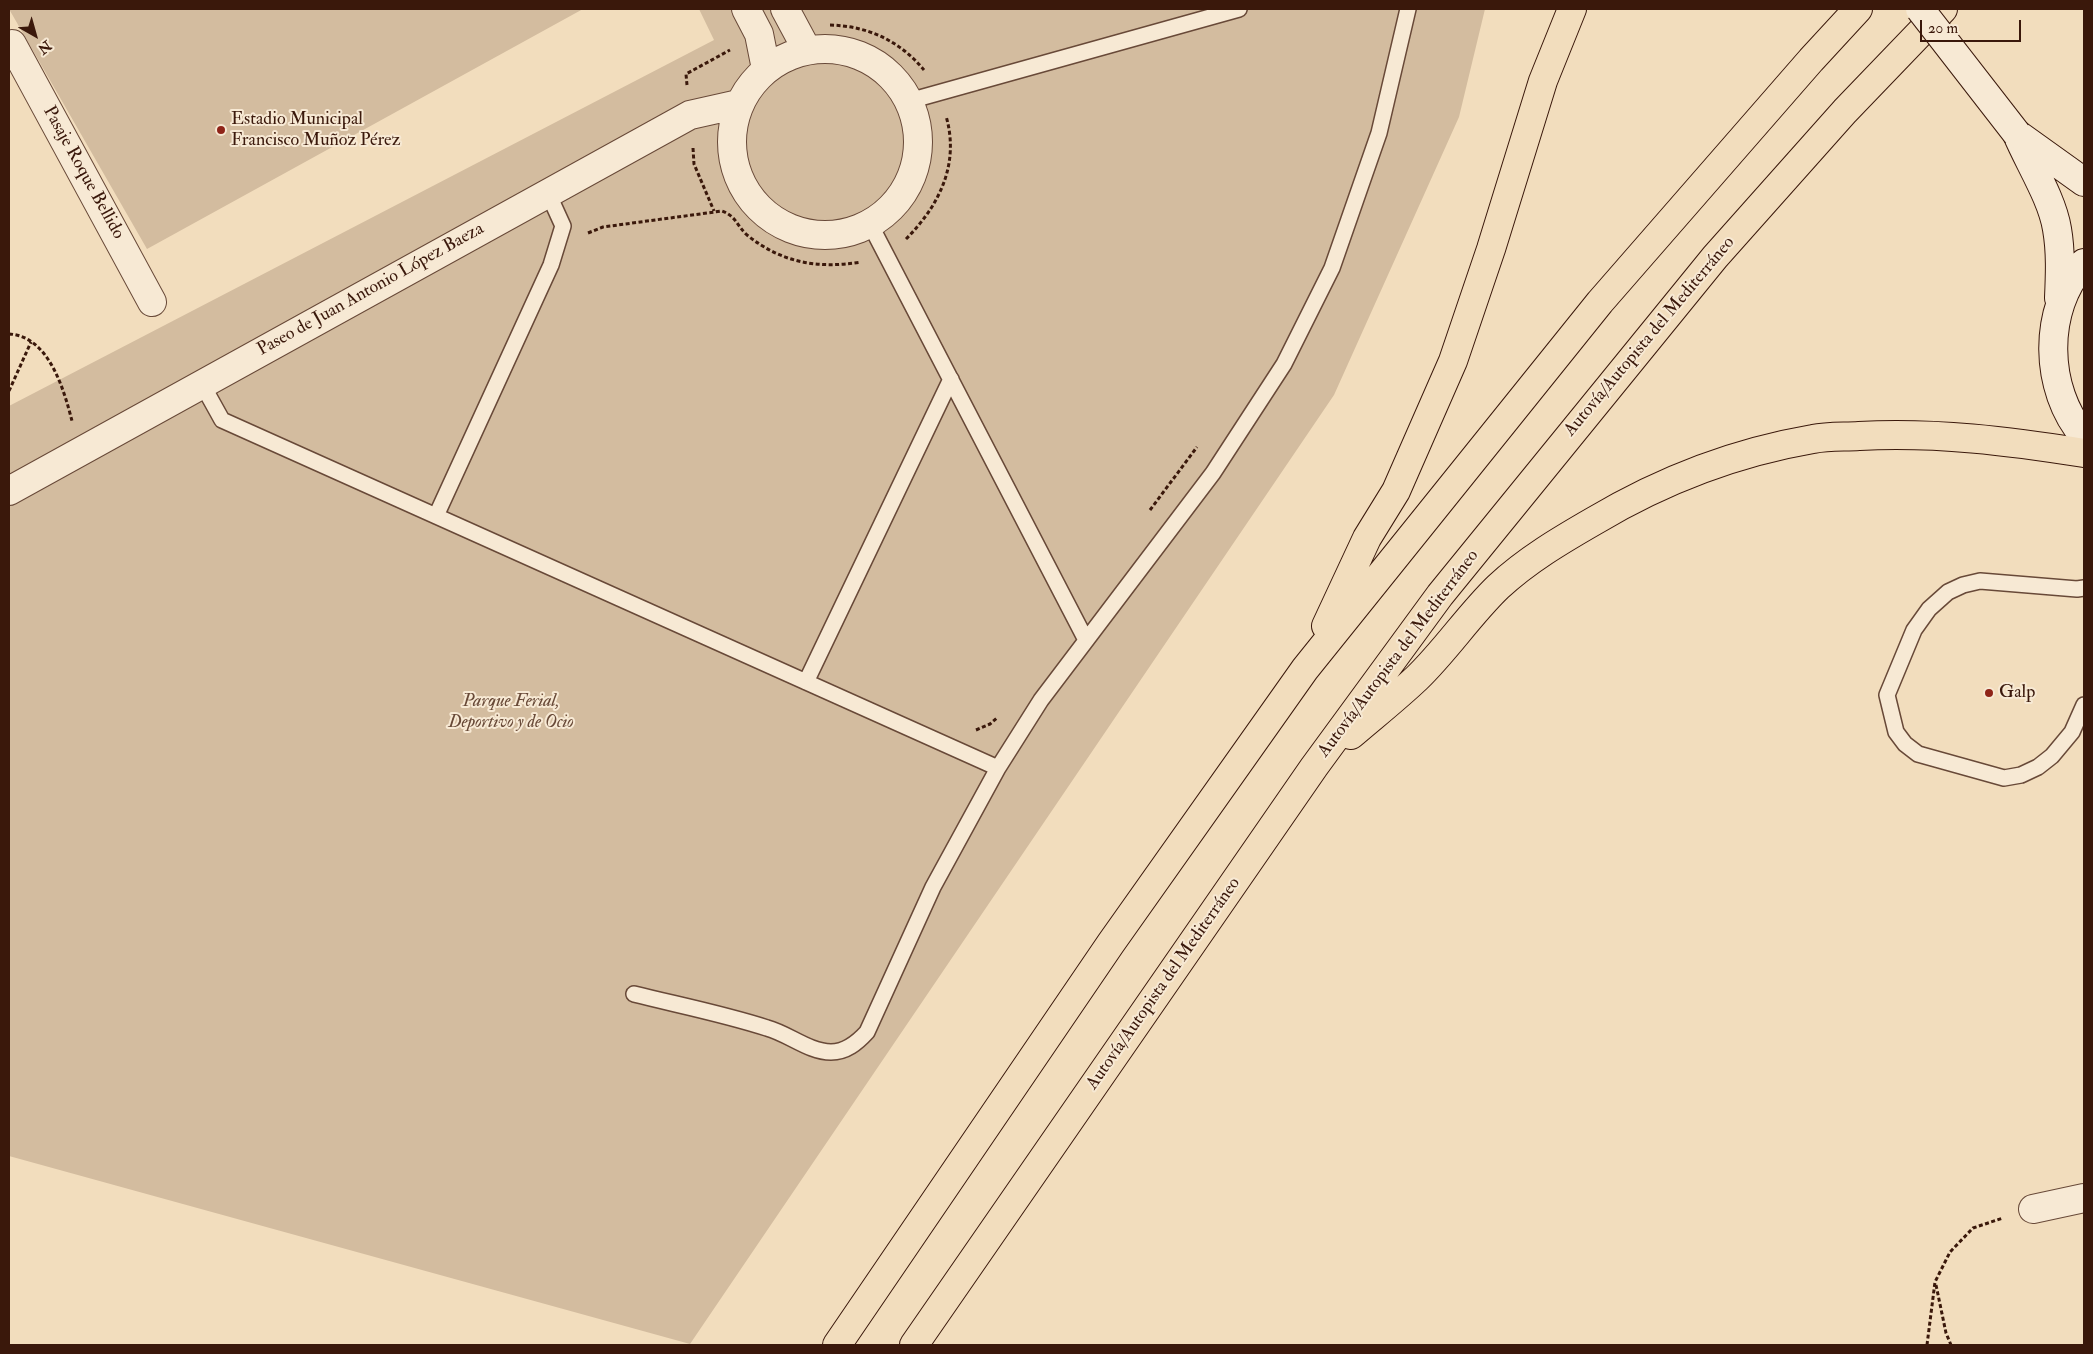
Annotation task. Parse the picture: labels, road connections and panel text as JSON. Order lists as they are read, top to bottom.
{
  "streets": {
    "highway": ["Autovía/Autopista del Mediterráneo"],
    "street": ["Pasaje Roque Bellido", "Paseo de Juan Antonio López Baeza"]
  },
  "parks": ["Parque Ferial, Deportivo y de Ocio"],
  "places": ["Estadio Municipal Francisco Muñoz Pérez", "Galp"],
  "scale_bar": "20 m",
  "north": "bottom right"
}
